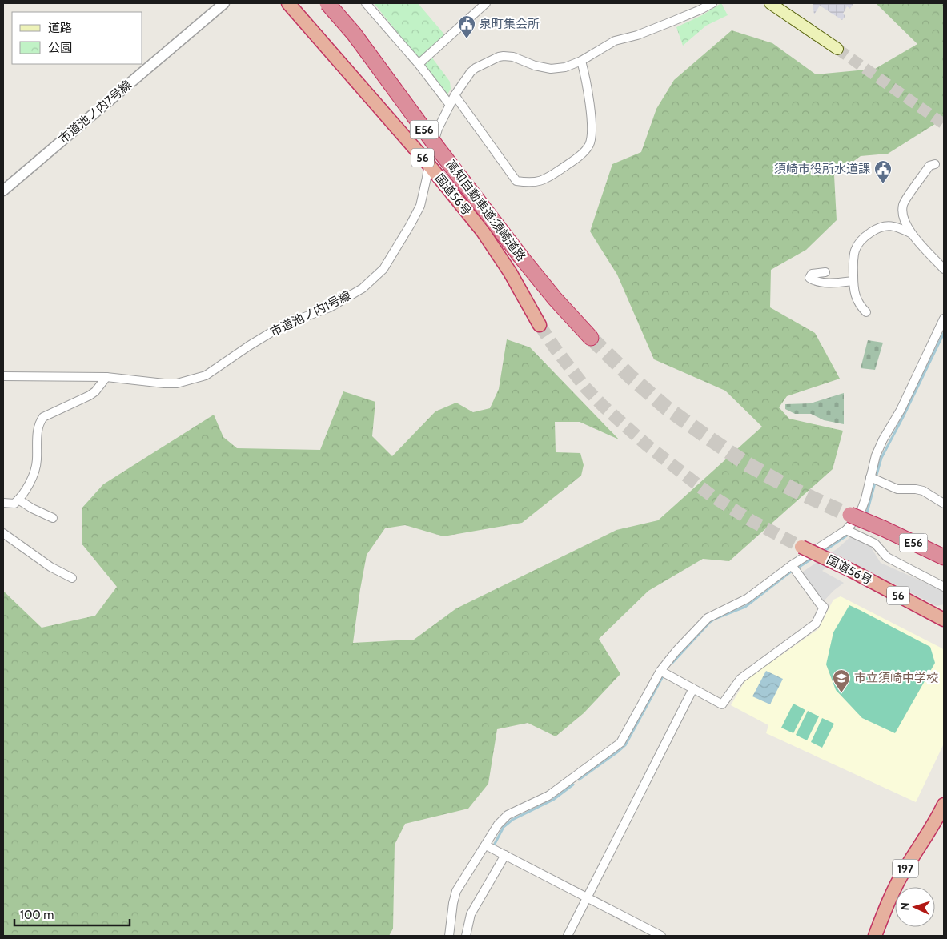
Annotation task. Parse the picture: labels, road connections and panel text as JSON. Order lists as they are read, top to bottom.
{
  "streets": {
    "highway": [
      "E56",
      "56",
      "国道56号",
      "高知自動車道;須崎道路",
      "197"
    ],
    "street": ["市道池ノ内7号線", "市道池ノ内1号線"]
  },
  "crossings": [
    ["国道56号", "市道池ノ内1号線"]
  ],
  "places": {
    "public building": ["泉町集会所", "須崎市役所水道課"],
    "school or university": ["市立須崎中学校"]
  },
  "legend": ["道路", "公園"],
  "scale_bar": "100 m",
  "north": "left"
}
